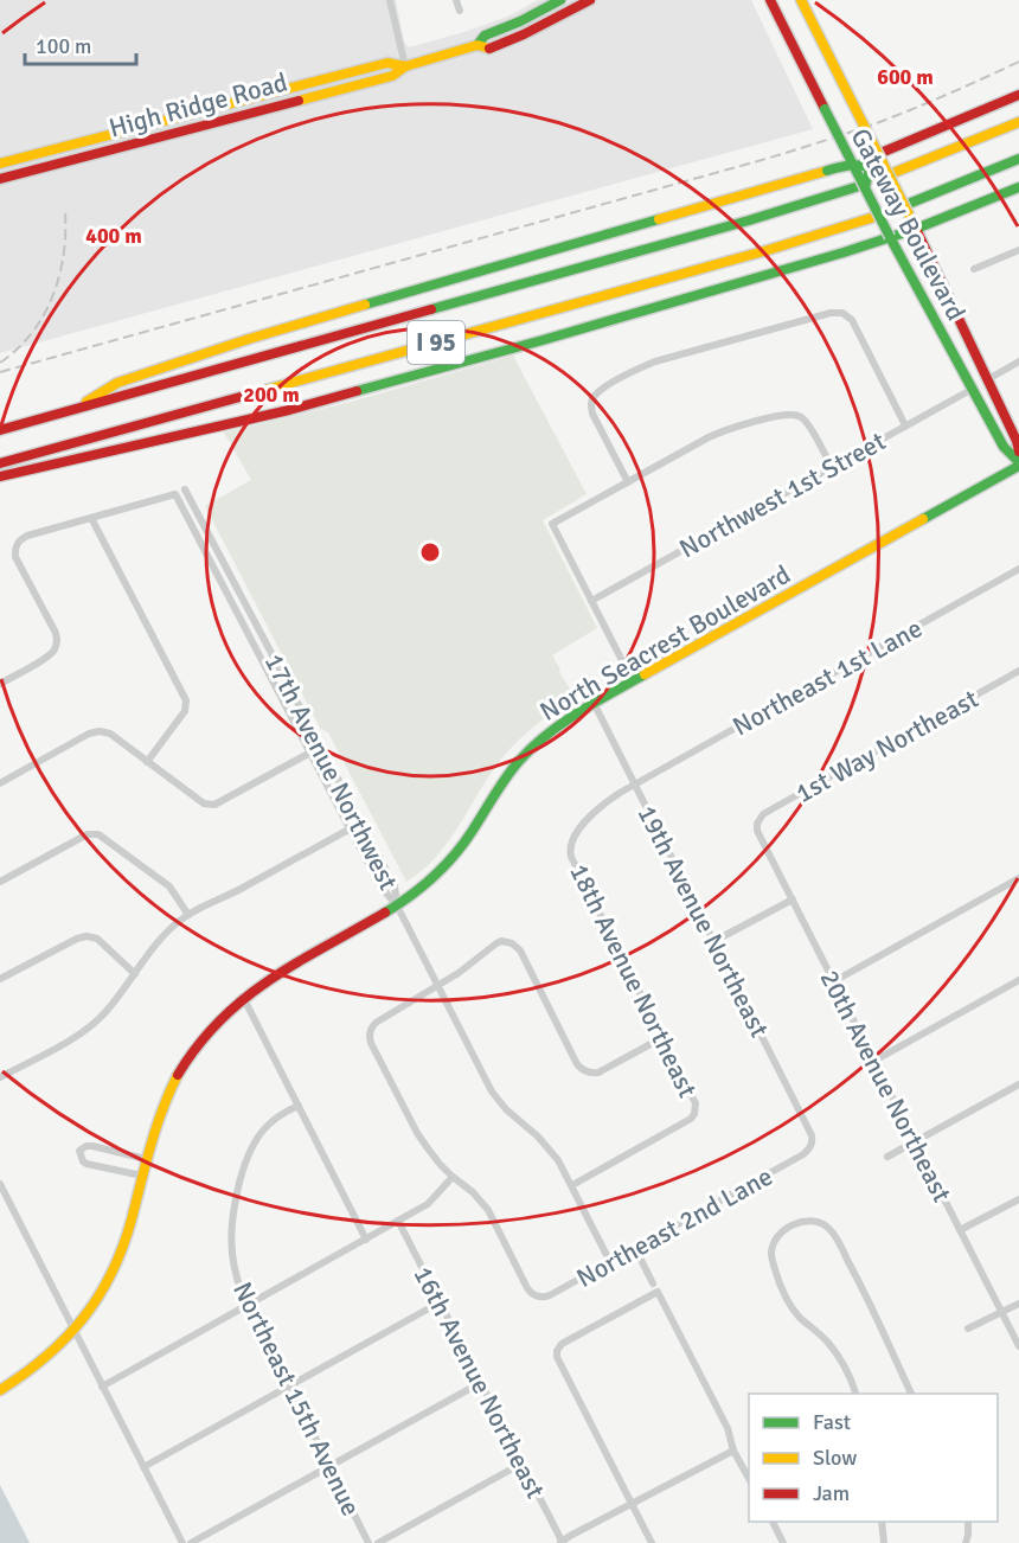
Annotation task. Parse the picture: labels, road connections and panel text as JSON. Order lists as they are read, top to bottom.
{
  "streets": {
    "main road": [
      "High Ridge Road",
      "Gateway Boulevard",
      "I 95",
      "North Seacrest Boulevard"
    ],
    "street": [
      "Northwest 1st Street",
      "Northeast 1st Lane",
      "1st Way Northeast",
      "17th Avenue Northwest",
      "19th Avenue Northeast",
      "18th Avenue Northeast",
      "20th Avenue Northeast",
      "Northeast 2nd Lane",
      "16th Avenue Northeast",
      "Northeast 15th Avenue"
    ]
  },
  "crossings": [
    ["Gateway Boulevard", "I 95"],
    ["Gateway Boulevard", "Northwest 1st Street"],
    ["Gateway Boulevard", "North Seacrest Boulevard"],
    ["North Seacrest Boulevard", "17th Avenue Northwest"],
    ["North Seacrest Boulevard", "19th Avenue Northeast"],
    ["Northeast 1st Lane", "19th Avenue Northeast"],
    ["Northeast 1st Lane", "18th Avenue Northeast"],
    ["1st Way Northeast", "20th Avenue Northeast"],
    ["19th Avenue Northeast", "Northeast 2nd Lane"]
  ],
  "legend": ["Fast", "Slow", "Jam"],
  "scale_bar": "100 m",
  "rings": ["600 m", "400 m", "200 m"]
}
